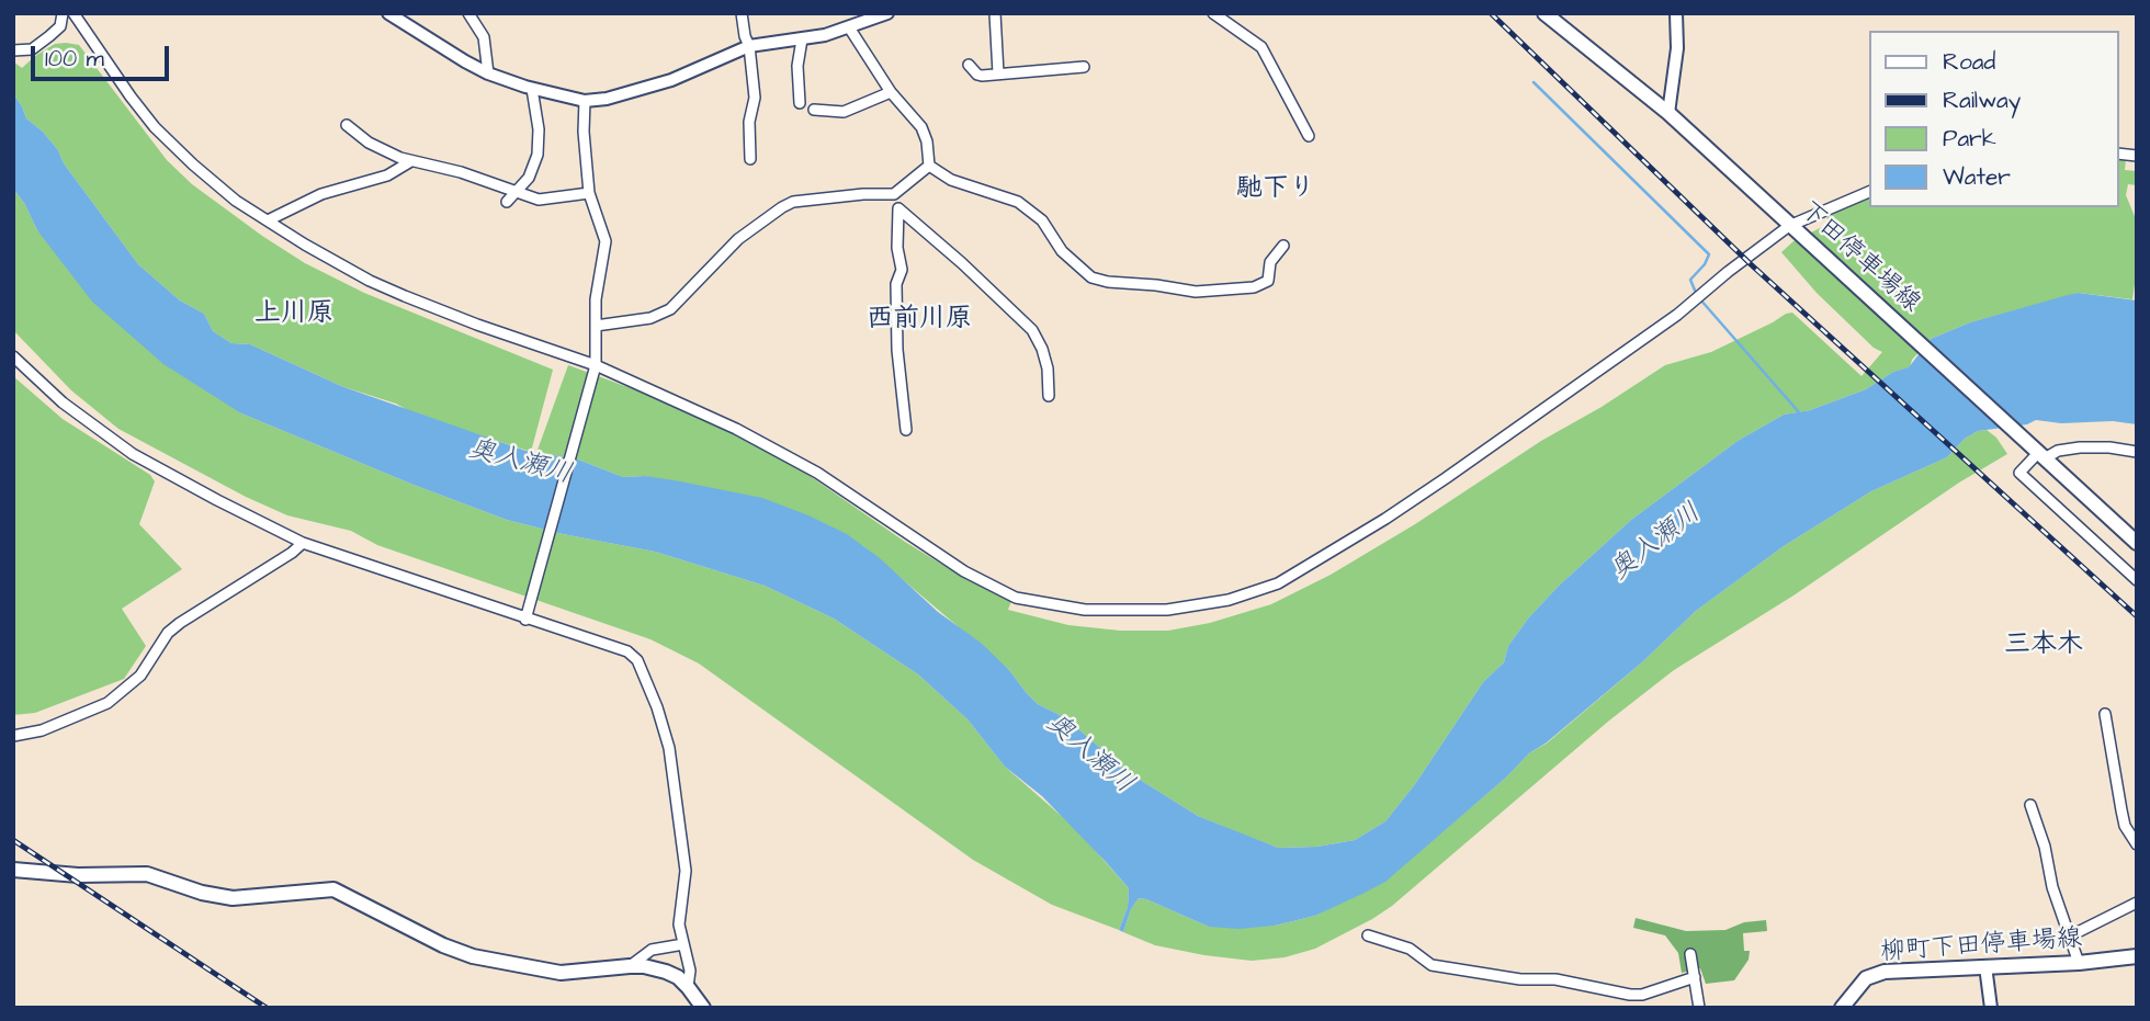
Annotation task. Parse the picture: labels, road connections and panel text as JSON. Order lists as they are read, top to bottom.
{
  "streets": {
    "main road": ["下田停車場線", "柳町下田停車場線"]
  },
  "districts": [
    "馳下り",
    "上川原",
    "西前川原",
    "三本木"
  ],
  "water": ["奥入瀬川"],
  "legend": [
    "Road",
    "Railway",
    "Park",
    "Water"
  ],
  "scale_bar": "100 m"
}
